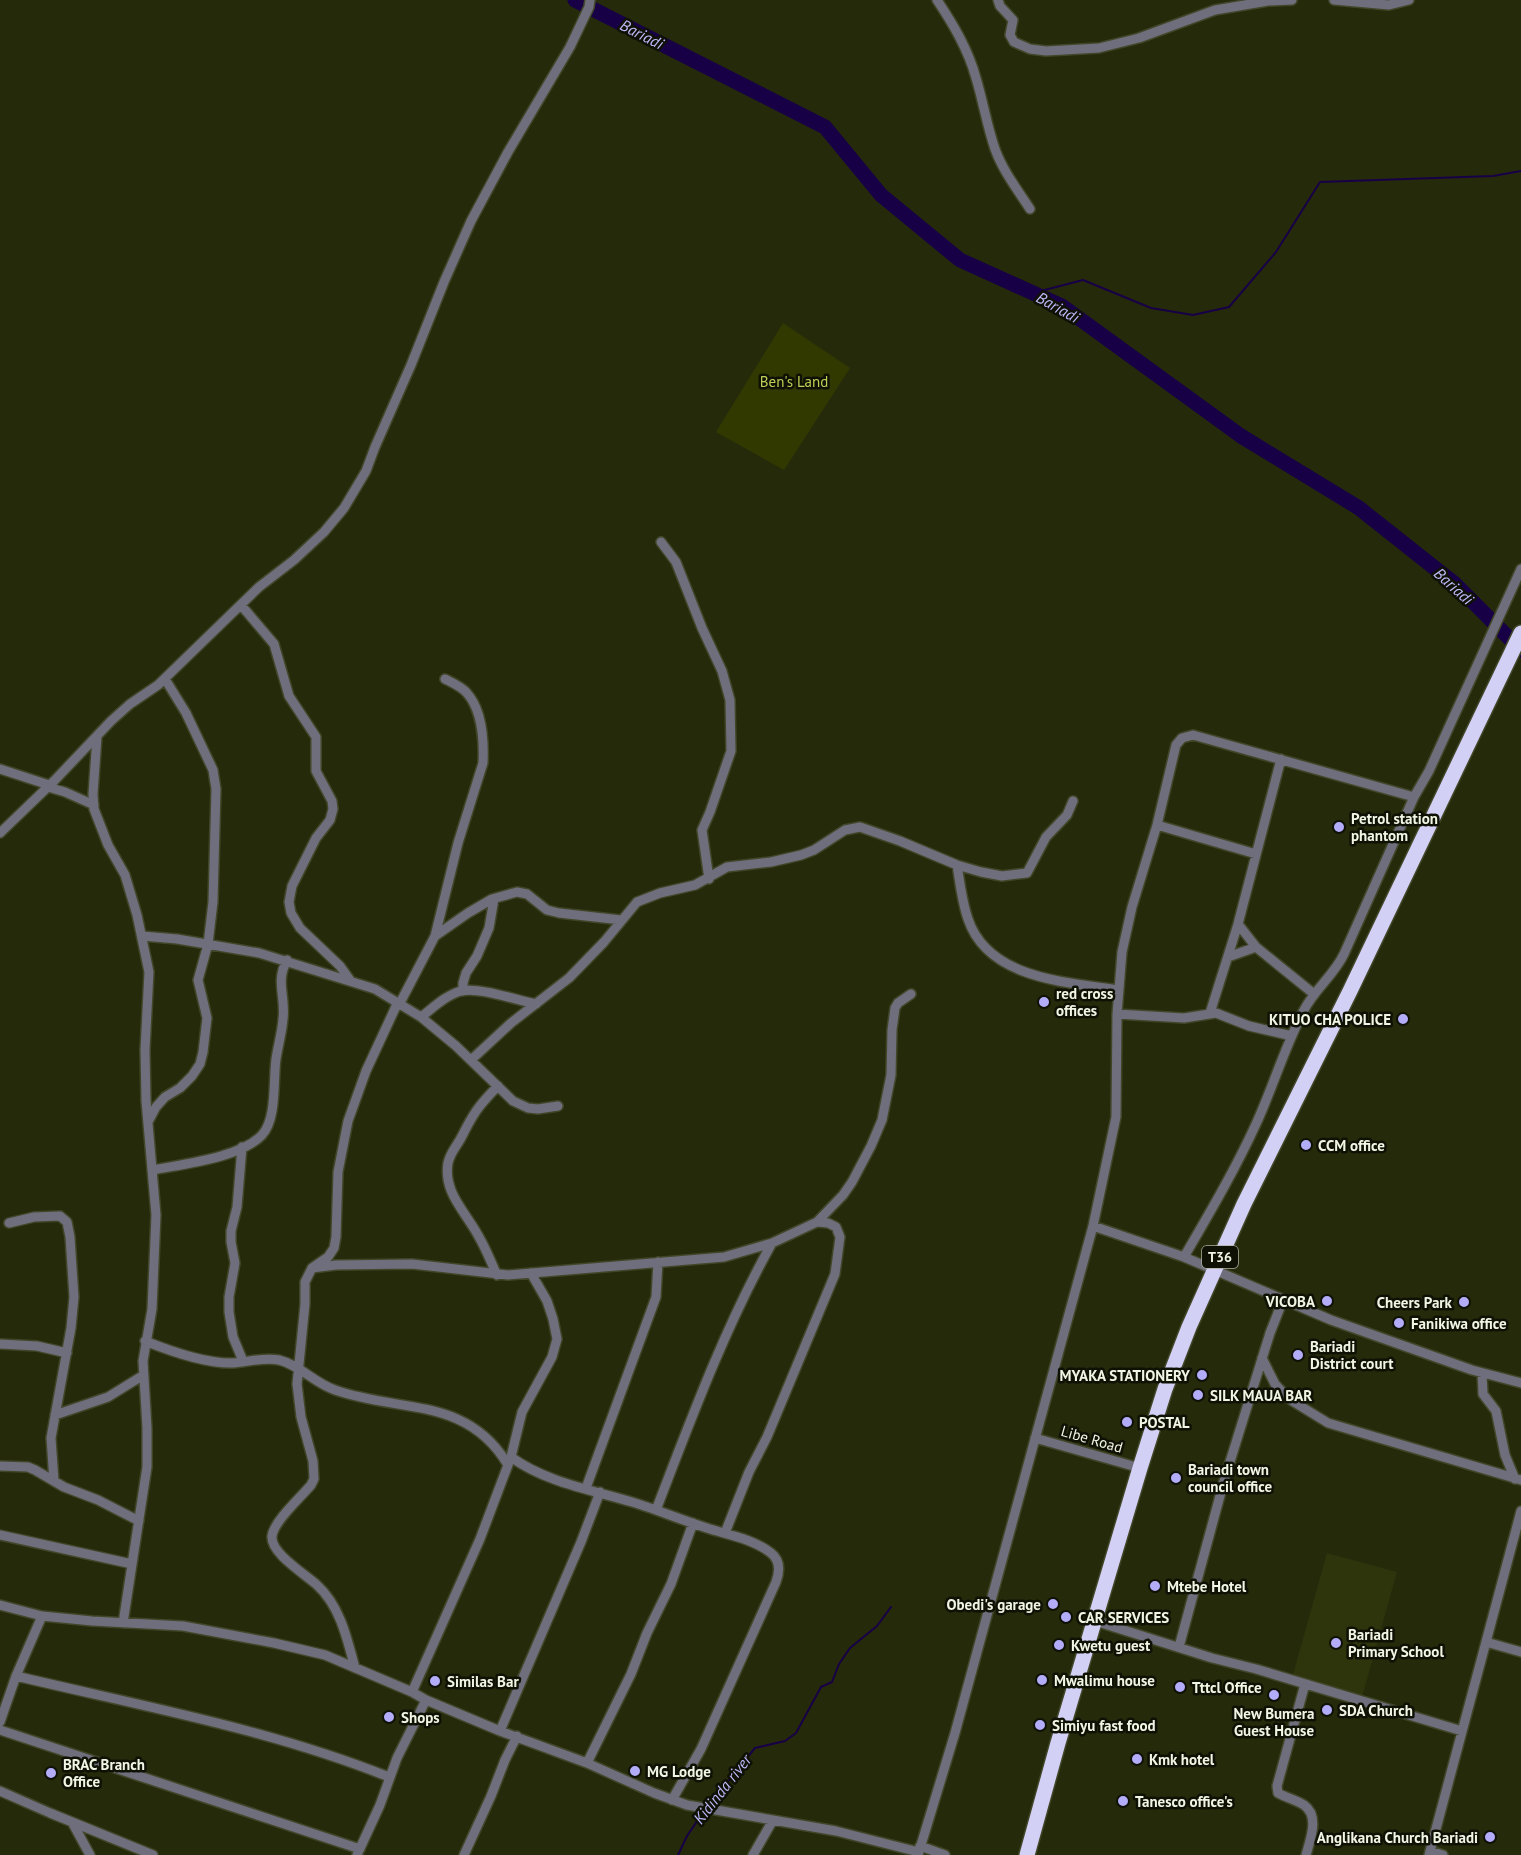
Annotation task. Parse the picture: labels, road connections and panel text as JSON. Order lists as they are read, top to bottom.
{
  "streets": {
    "highway": ["T36"],
    "street": ["Libe Road"]
  },
  "crossings": [
    ["T36", "Libe Road"]
  ],
  "water": ["Bariadi", "Kidinda river"],
  "parks": ["Ben's Land"],
  "places": [
    "Petrol station phantom",
    "red cross offices",
    "KITUO CHA POLICE",
    "CCM office",
    "VICOBA",
    "Cheers Park",
    "Fanikiwa office",
    "Bariadi District court",
    "MYAKA STATIONERY",
    "SILK MAUA BAR",
    "POSTAL",
    "Bariadi town council office",
    "Mtebe Hotel",
    "Obedi's garage",
    "CAR SERVICES",
    "Bariadi Primary School",
    "Kwetu guest",
    "Mwalimu house",
    "Similas Bar",
    "Tttcl Office",
    "New Bumera Guest House",
    "SDA Church",
    "Shops",
    "Simiyu fast food",
    "Kmk hotel",
    "MG Lodge",
    "BRAC Branch Office",
    "Tanesco office's",
    "Anglikana Church Bariadi"
  ]
}
